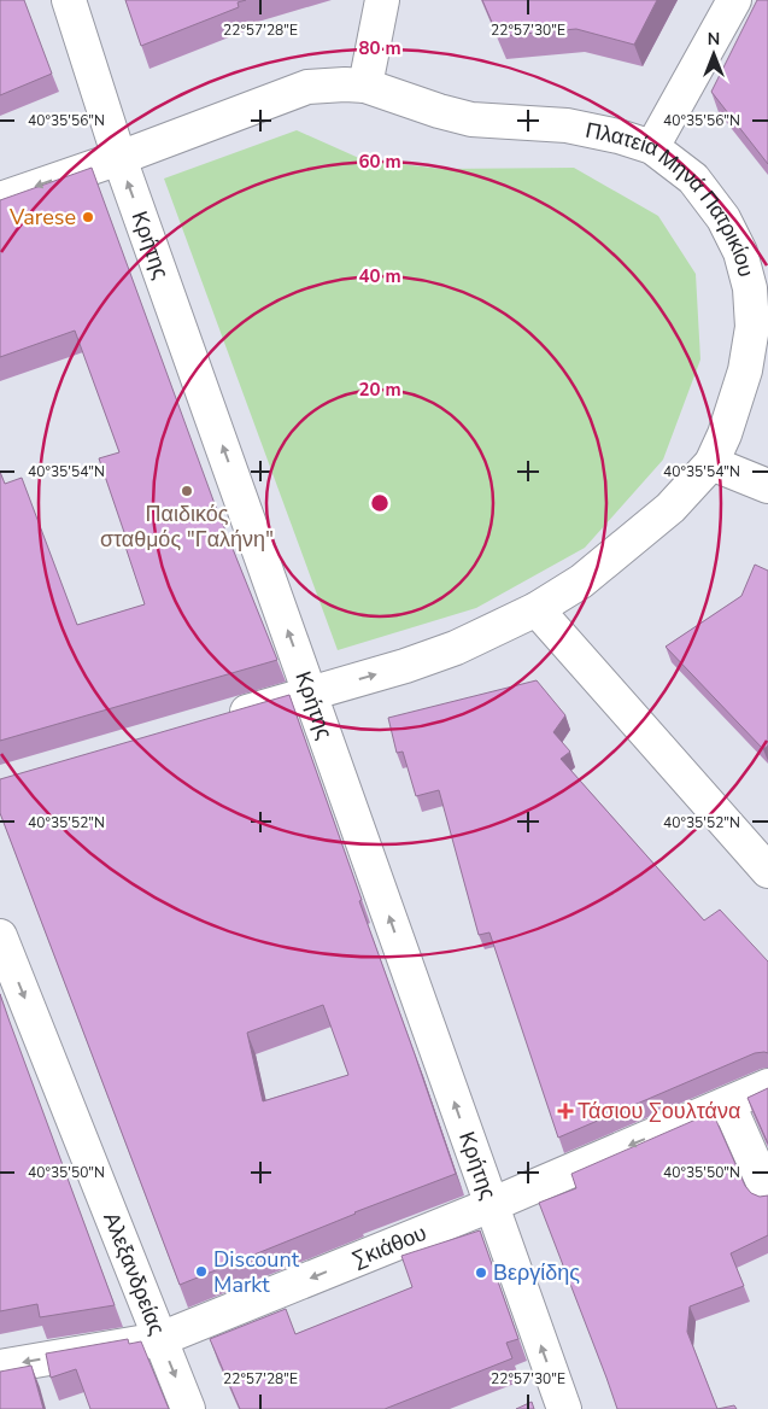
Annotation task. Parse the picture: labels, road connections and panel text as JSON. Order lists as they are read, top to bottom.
{
  "streets": {
    "street": [
      "Πλατεία Μηνά Πατρικίου",
      "Κρήτης",
      "Σκιάθου",
      "Αλεξανδρείας"
    ]
  },
  "crossings": [
    ["Πλατεία Μηνά Πατρικίου", "Κρήτης"],
    ["Κρήτης", "Σκιάθου"],
    ["Σκιάθου", "Αλεξανδρείας"]
  ],
  "one_way": ["Κρήτης", "Σκιάθου", "Αλεξανδρείας"],
  "places": {
    "other": [
      "Varese",
      "Παιδικός σταθμός \"Γαλήνη\"",
      "Discount Markt",
      "Βεργίδης"
    ],
    "health": ["Τάσιου Σουλτάνα"]
  },
  "north": "top",
  "coordinates": [
    "22°57'28\"E",
    "22°57'30\"E",
    "40°35'56\"N",
    "40°35'54\"N",
    "40°35'52\"N",
    "40°35'50\"N"
  ],
  "rings": [
    "80 m",
    "60 m",
    "40 m",
    "20 m"
  ]
}
